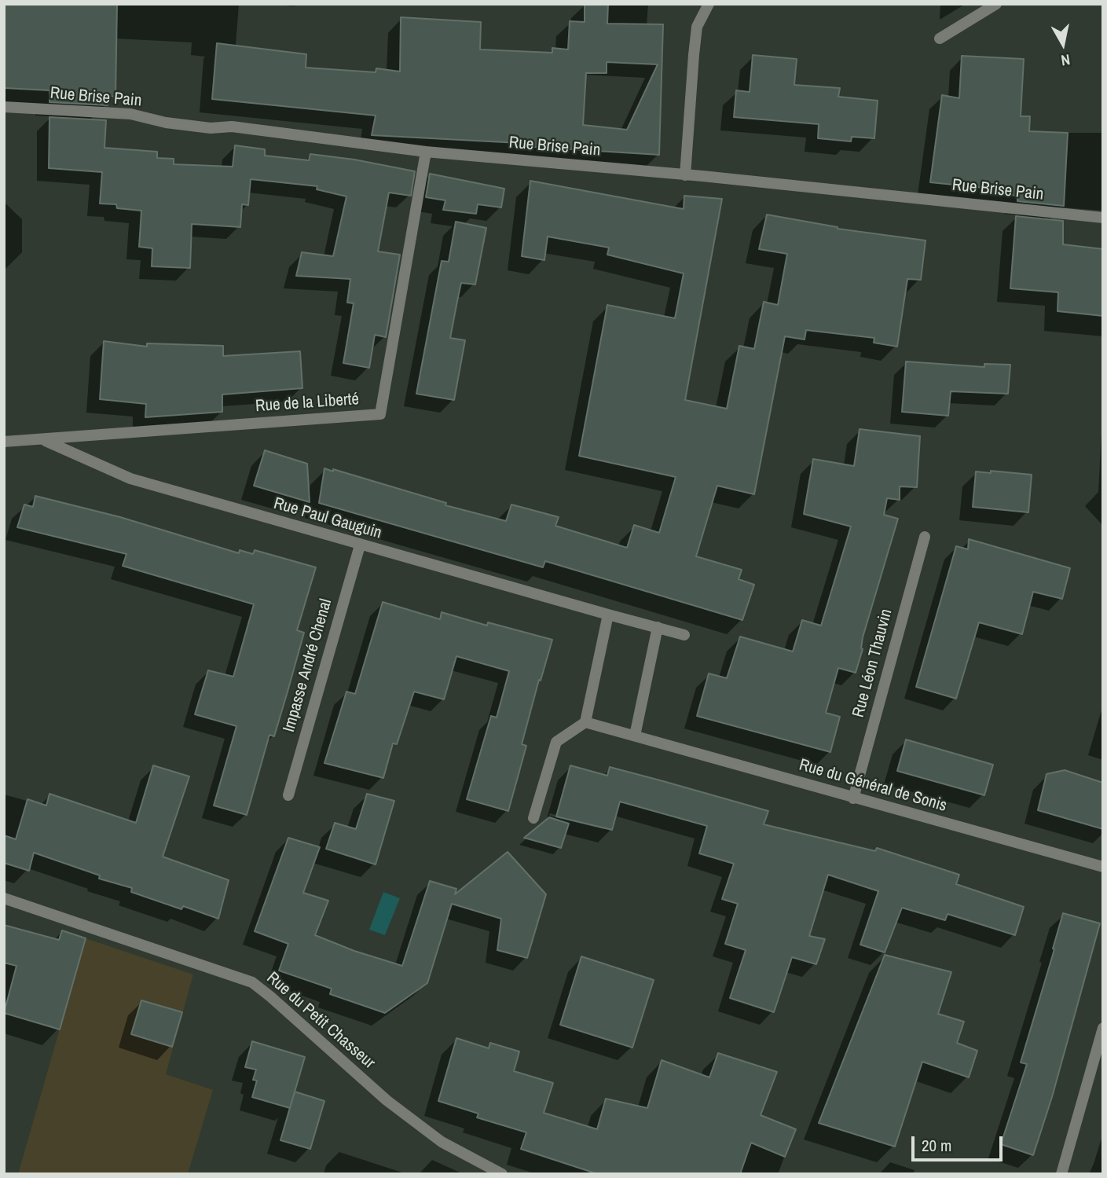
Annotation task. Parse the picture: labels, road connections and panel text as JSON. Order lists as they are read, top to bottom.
{
  "streets": {
    "street": [
      "Rue Brise Pain",
      "Rue de la Liberté",
      "Rue Paul Gauguin",
      "Rue Léon Thauvin",
      "Impasse André Chenal",
      "Rue du Général de Sonis",
      "Rue du Petit Chasseur"
    ]
  },
  "crossings": [
    ["Rue Brise Pain", "Rue de la Liberté"],
    ["Rue de la Liberté", "Rue Paul Gauguin"],
    ["Rue Paul Gauguin", "Impasse André Chenal"],
    ["Rue Léon Thauvin", "Rue du Général de Sonis"]
  ],
  "scale_bar": "20 m",
  "north": "bottom"
}
